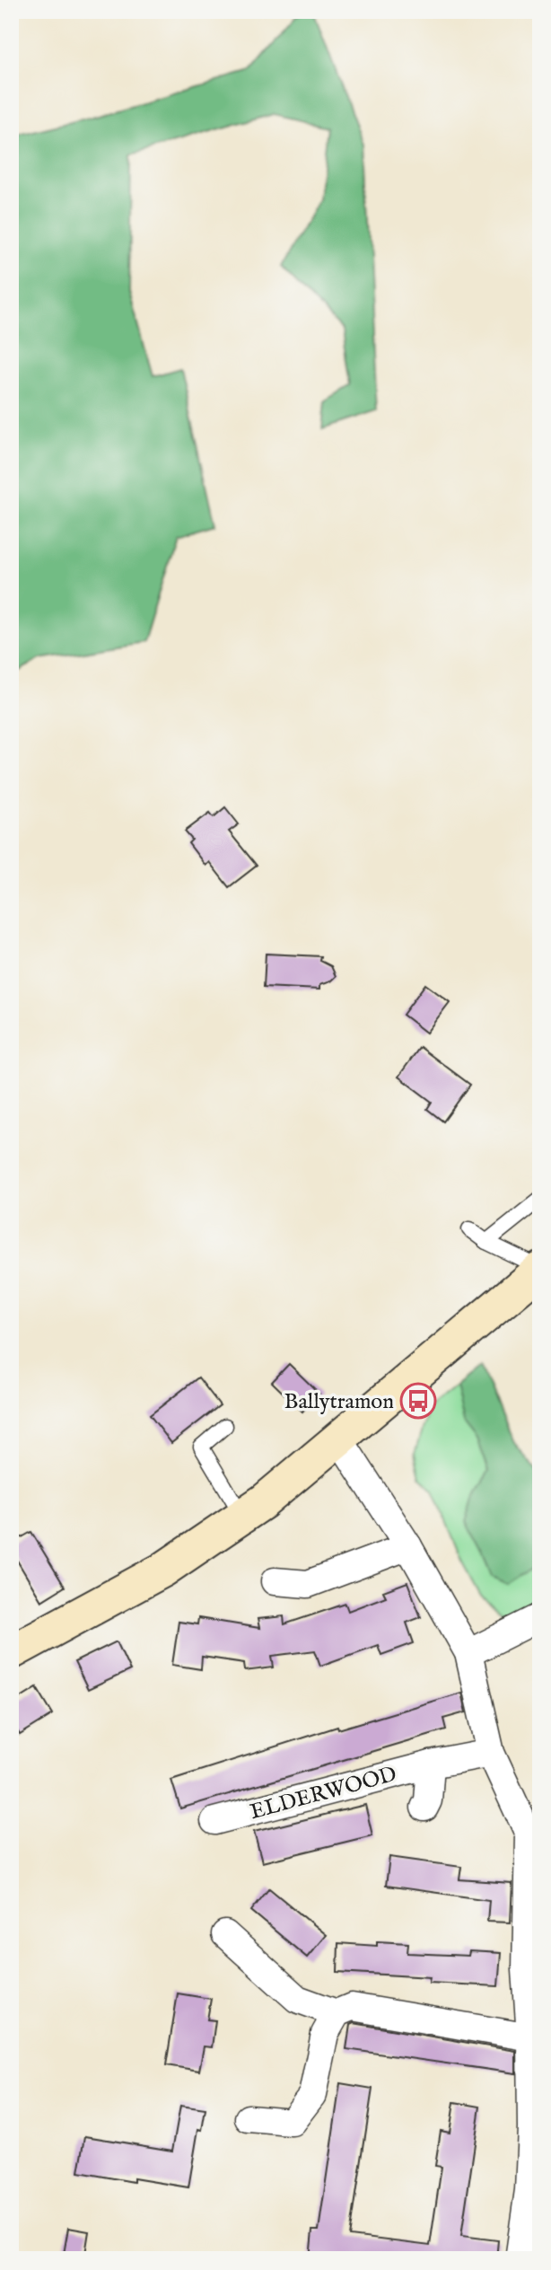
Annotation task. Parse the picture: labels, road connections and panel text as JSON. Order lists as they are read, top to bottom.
{
  "streets": {
    "street": ["ELDERWOOD"]
  },
  "places": {
    "bus stop": ["Ballytramon"]
  }
}
